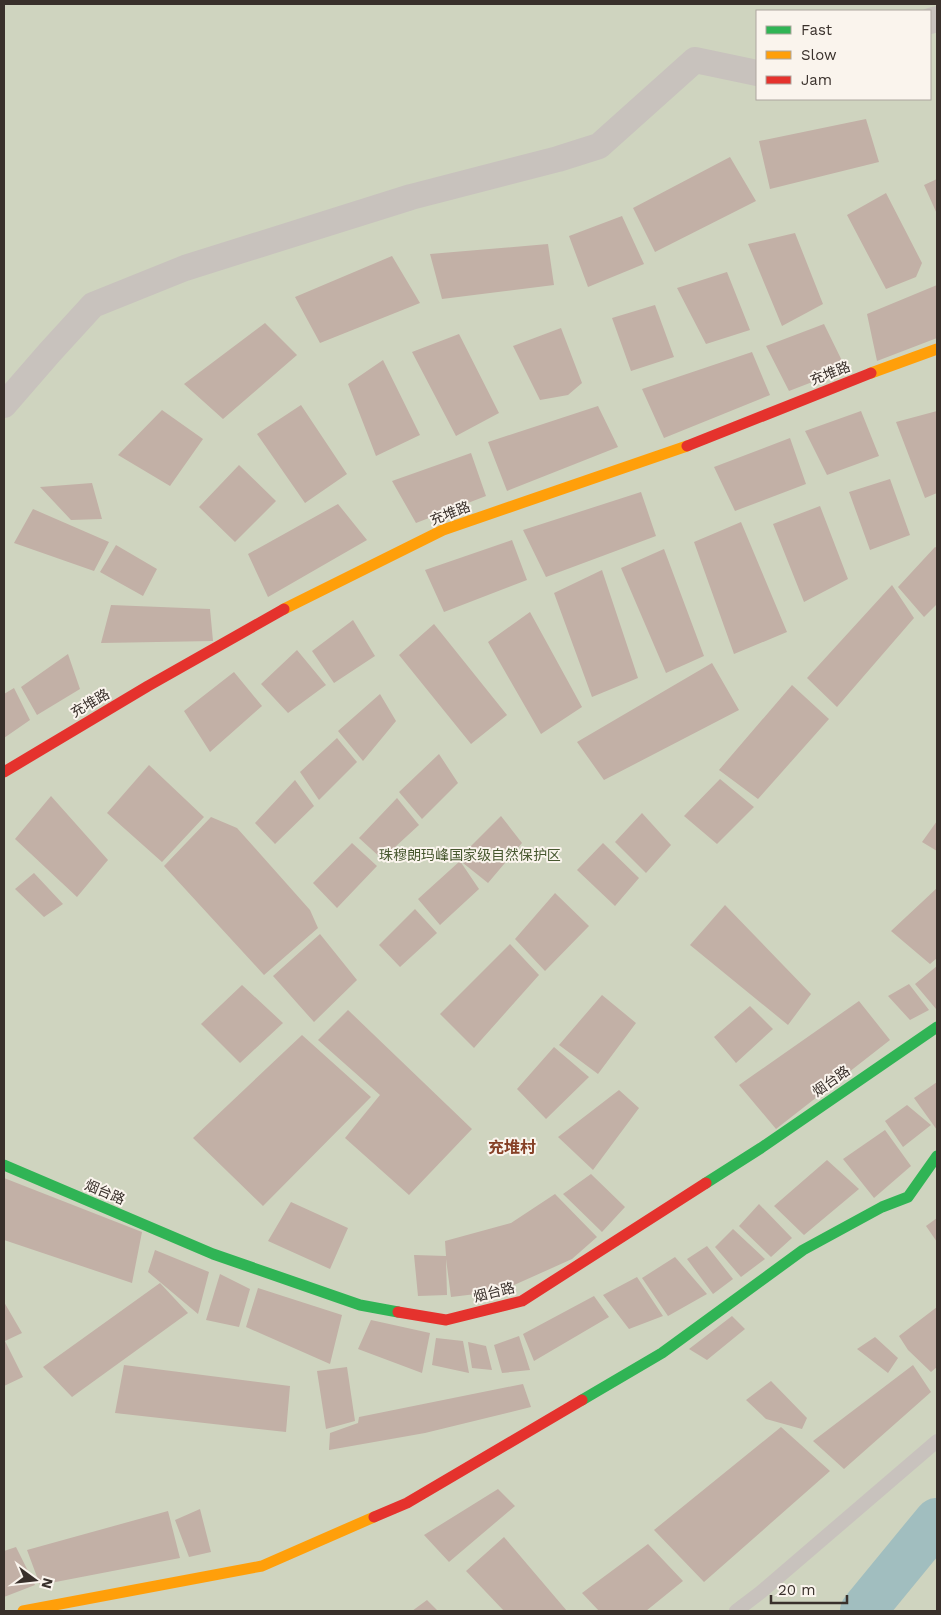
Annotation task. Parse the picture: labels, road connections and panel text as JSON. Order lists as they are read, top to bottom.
{
  "streets": {
    "street": ["充堆路", "烟台路"]
  },
  "districts": ["充堆村"],
  "parks": ["珠穆朗玛峰国家级自然保护区"],
  "legend": ["Fast", "Slow", "Jam"],
  "scale_bar": "20 m",
  "north": "right"
}
